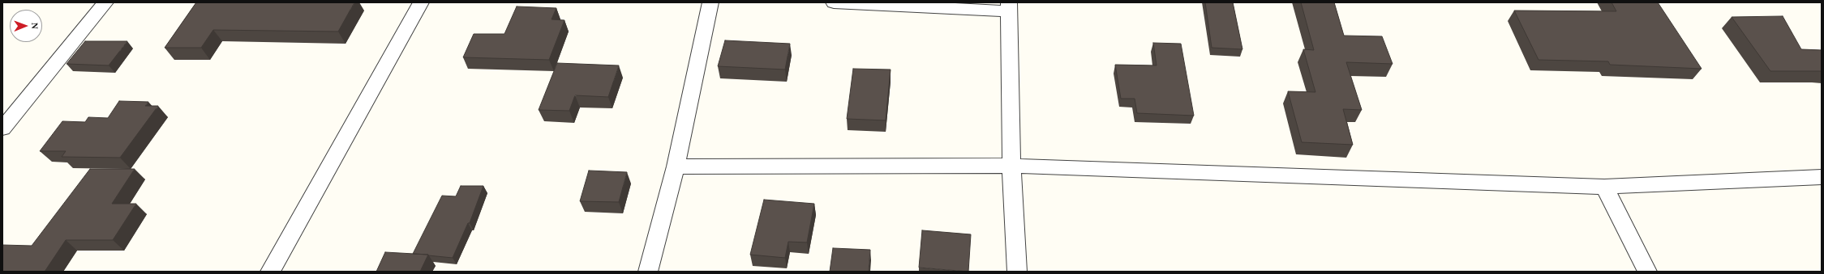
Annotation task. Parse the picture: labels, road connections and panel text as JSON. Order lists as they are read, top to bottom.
{
  "north": "right"
}
